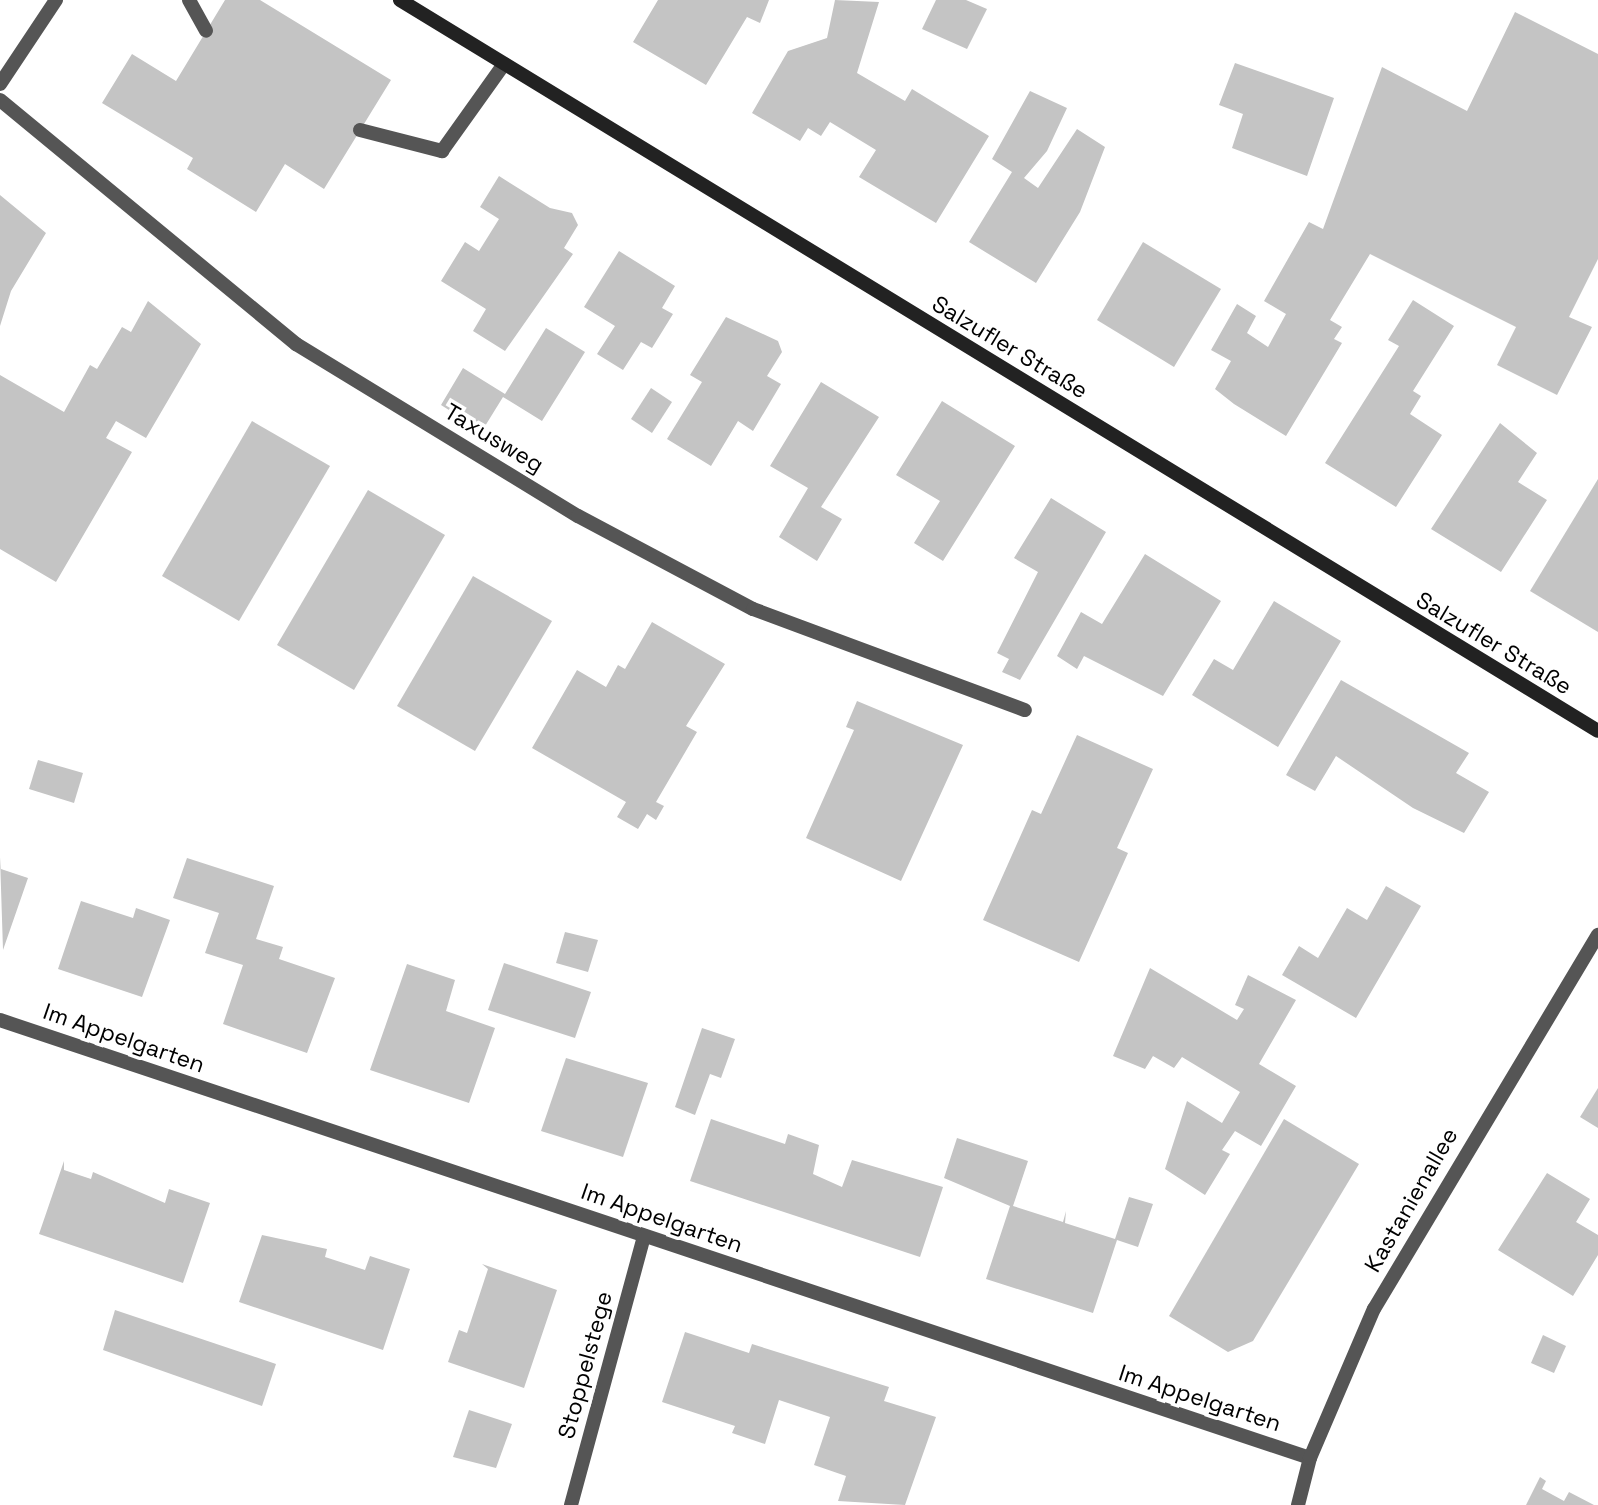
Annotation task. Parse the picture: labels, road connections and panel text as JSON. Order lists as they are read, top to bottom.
{
  "streets": {
    "main road": ["Salzufler Straße"],
    "street": [
      "Taxusweg",
      "Im Appelgarten",
      "Kastanienallee",
      "Stoppelstege"
    ]
  },
  "crossings": [
    ["Im Appelgarten", "Kastanienallee"],
    ["Im Appelgarten", "Stoppelstege"]
  ]
}
